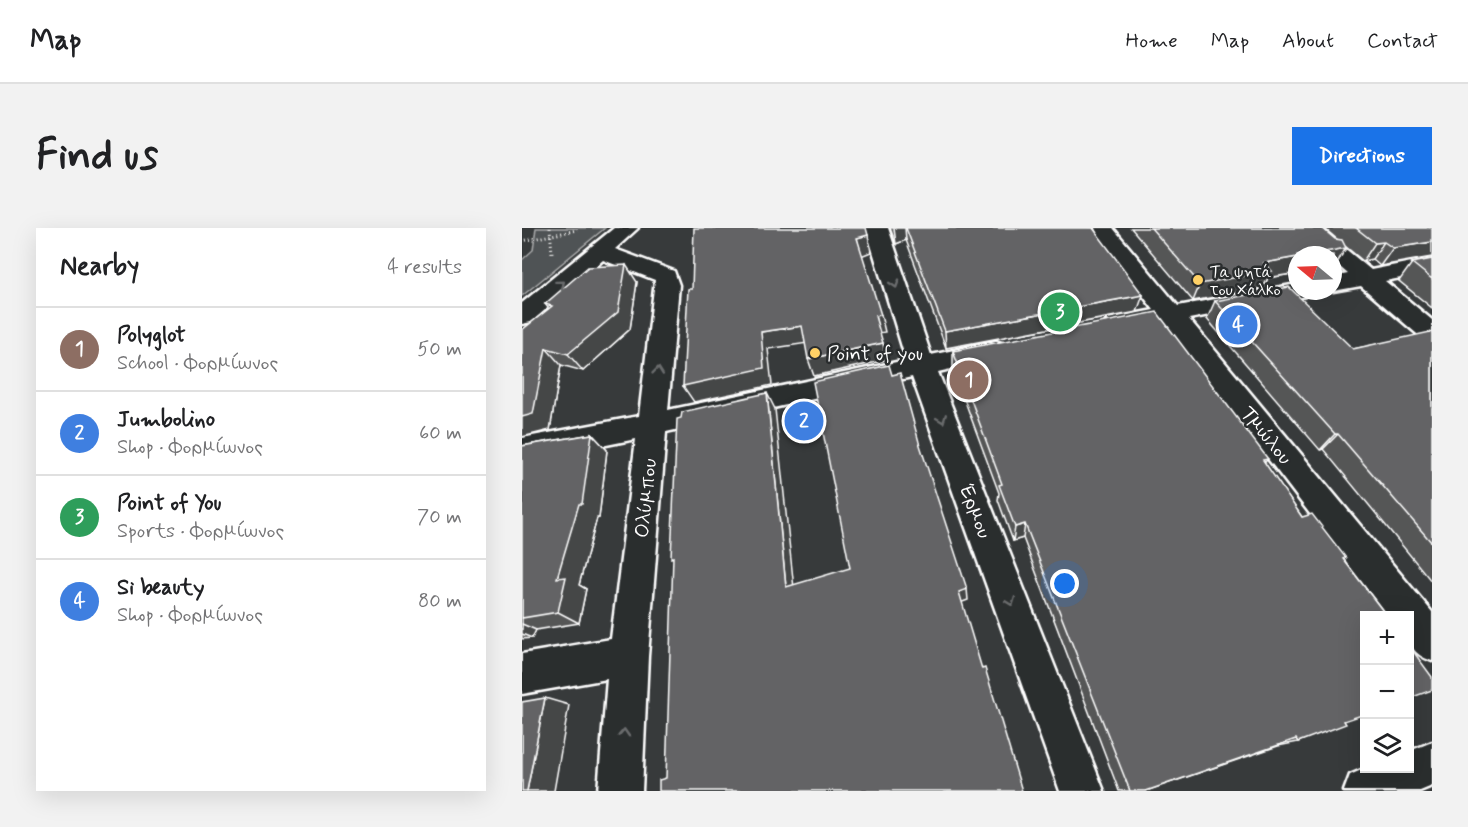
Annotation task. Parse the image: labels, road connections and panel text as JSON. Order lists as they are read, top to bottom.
{
  "streets": {
    "street": ["Τμώλου", "Ολύμπου", "Έρμου"]
  },
  "one_way": ["Ολύμπου", "Έρμου"],
  "places": ["Τα ψητά του Χάλκο", "Point of you"],
  "north": "left",
  "page": {
    "header": "Map",
    "nav": [
      "Home",
      "Map",
      "About",
      "Contact"
    ],
    "buttons": "Directions",
    "title": "Find us",
    "heading": ["Nearby", "4 results"],
    "pins": [
      "3",
      "4",
      "1",
      "2"
    ],
    "list": [
      {
        "mark": "1",
        "name": "Polyglot",
        "note": "School · Φορμίωνος",
        "value": "50 m"
      },
      {
        "mark": "2",
        "name": "Jumbolino",
        "note": "Shop · Φορμίωνος",
        "value": "60 m"
      },
      {
        "mark": "3",
        "name": "Point of You",
        "note": "Sports · Φορμίωνος",
        "value": "70 m"
      },
      {
        "mark": "4",
        "name": "Si beauty",
        "note": "Shop · Φορμίωνος",
        "value": "80 m"
      }
    ],
    "map_buttons": ["+", "−"]
  }
}
